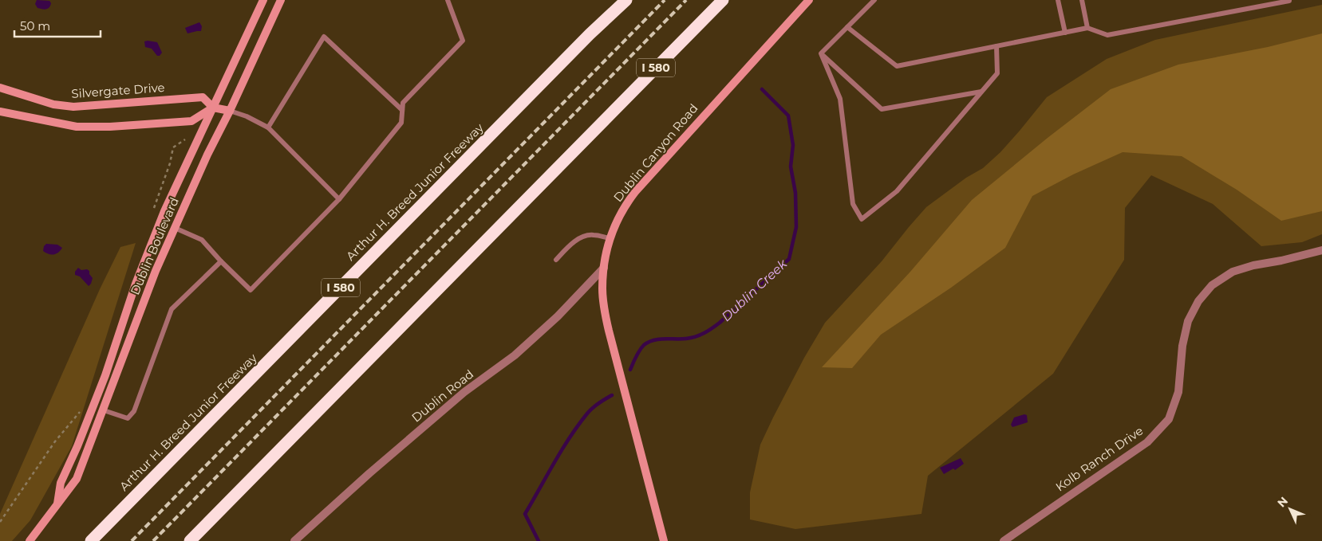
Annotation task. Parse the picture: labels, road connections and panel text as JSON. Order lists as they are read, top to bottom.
{
  "streets": {
    "highway": ["I 580", "Arthur H. Breed Junior Freeway"],
    "street": [
      "Silvergate Drive",
      "Dublin Canyon Road",
      "Dublin Boulevard",
      "Dublin Road",
      "Kolb Ranch Drive"
    ]
  },
  "crossings": [
    ["Silvergate Drive", "Dublin Boulevard"],
    ["Dublin Canyon Road", "Dublin Road"]
  ],
  "water": ["Dublin Creek"],
  "scale_bar": "50 m",
  "north": "top left"
}
